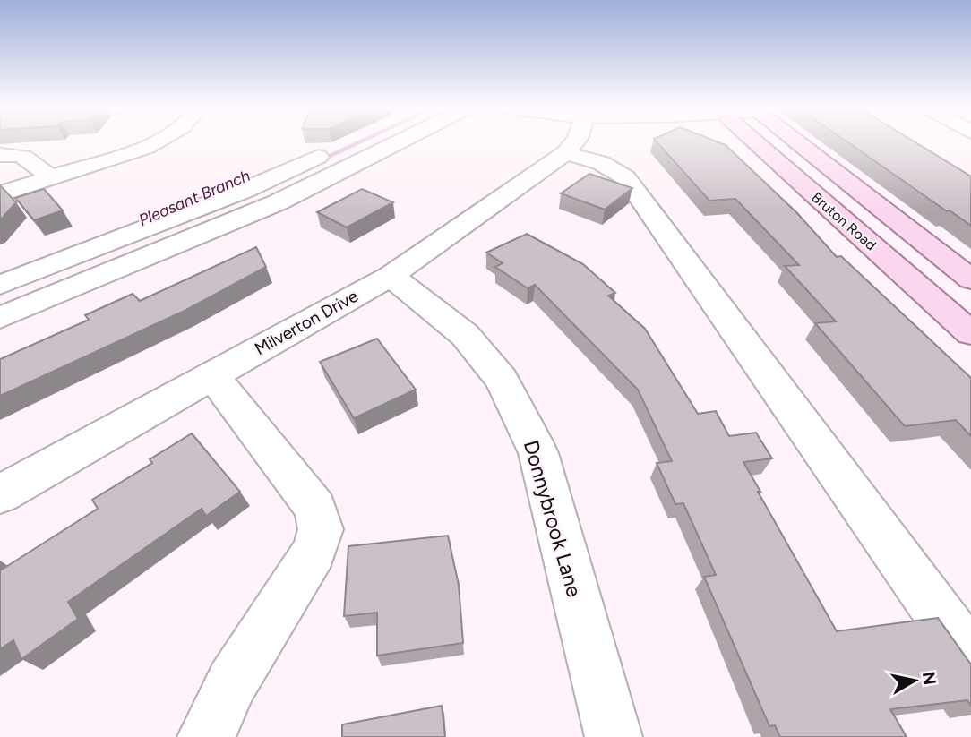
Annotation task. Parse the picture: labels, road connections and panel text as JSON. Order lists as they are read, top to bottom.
{
  "streets": {
    "main road": ["Bruton Road"],
    "street": ["Milverton Drive", "Donnybrook Lane"]
  },
  "crossings": [
    ["Milverton Drive", "Donnybrook Lane"]
  ],
  "water": ["Pleasant Branch"],
  "north": "right"
}
